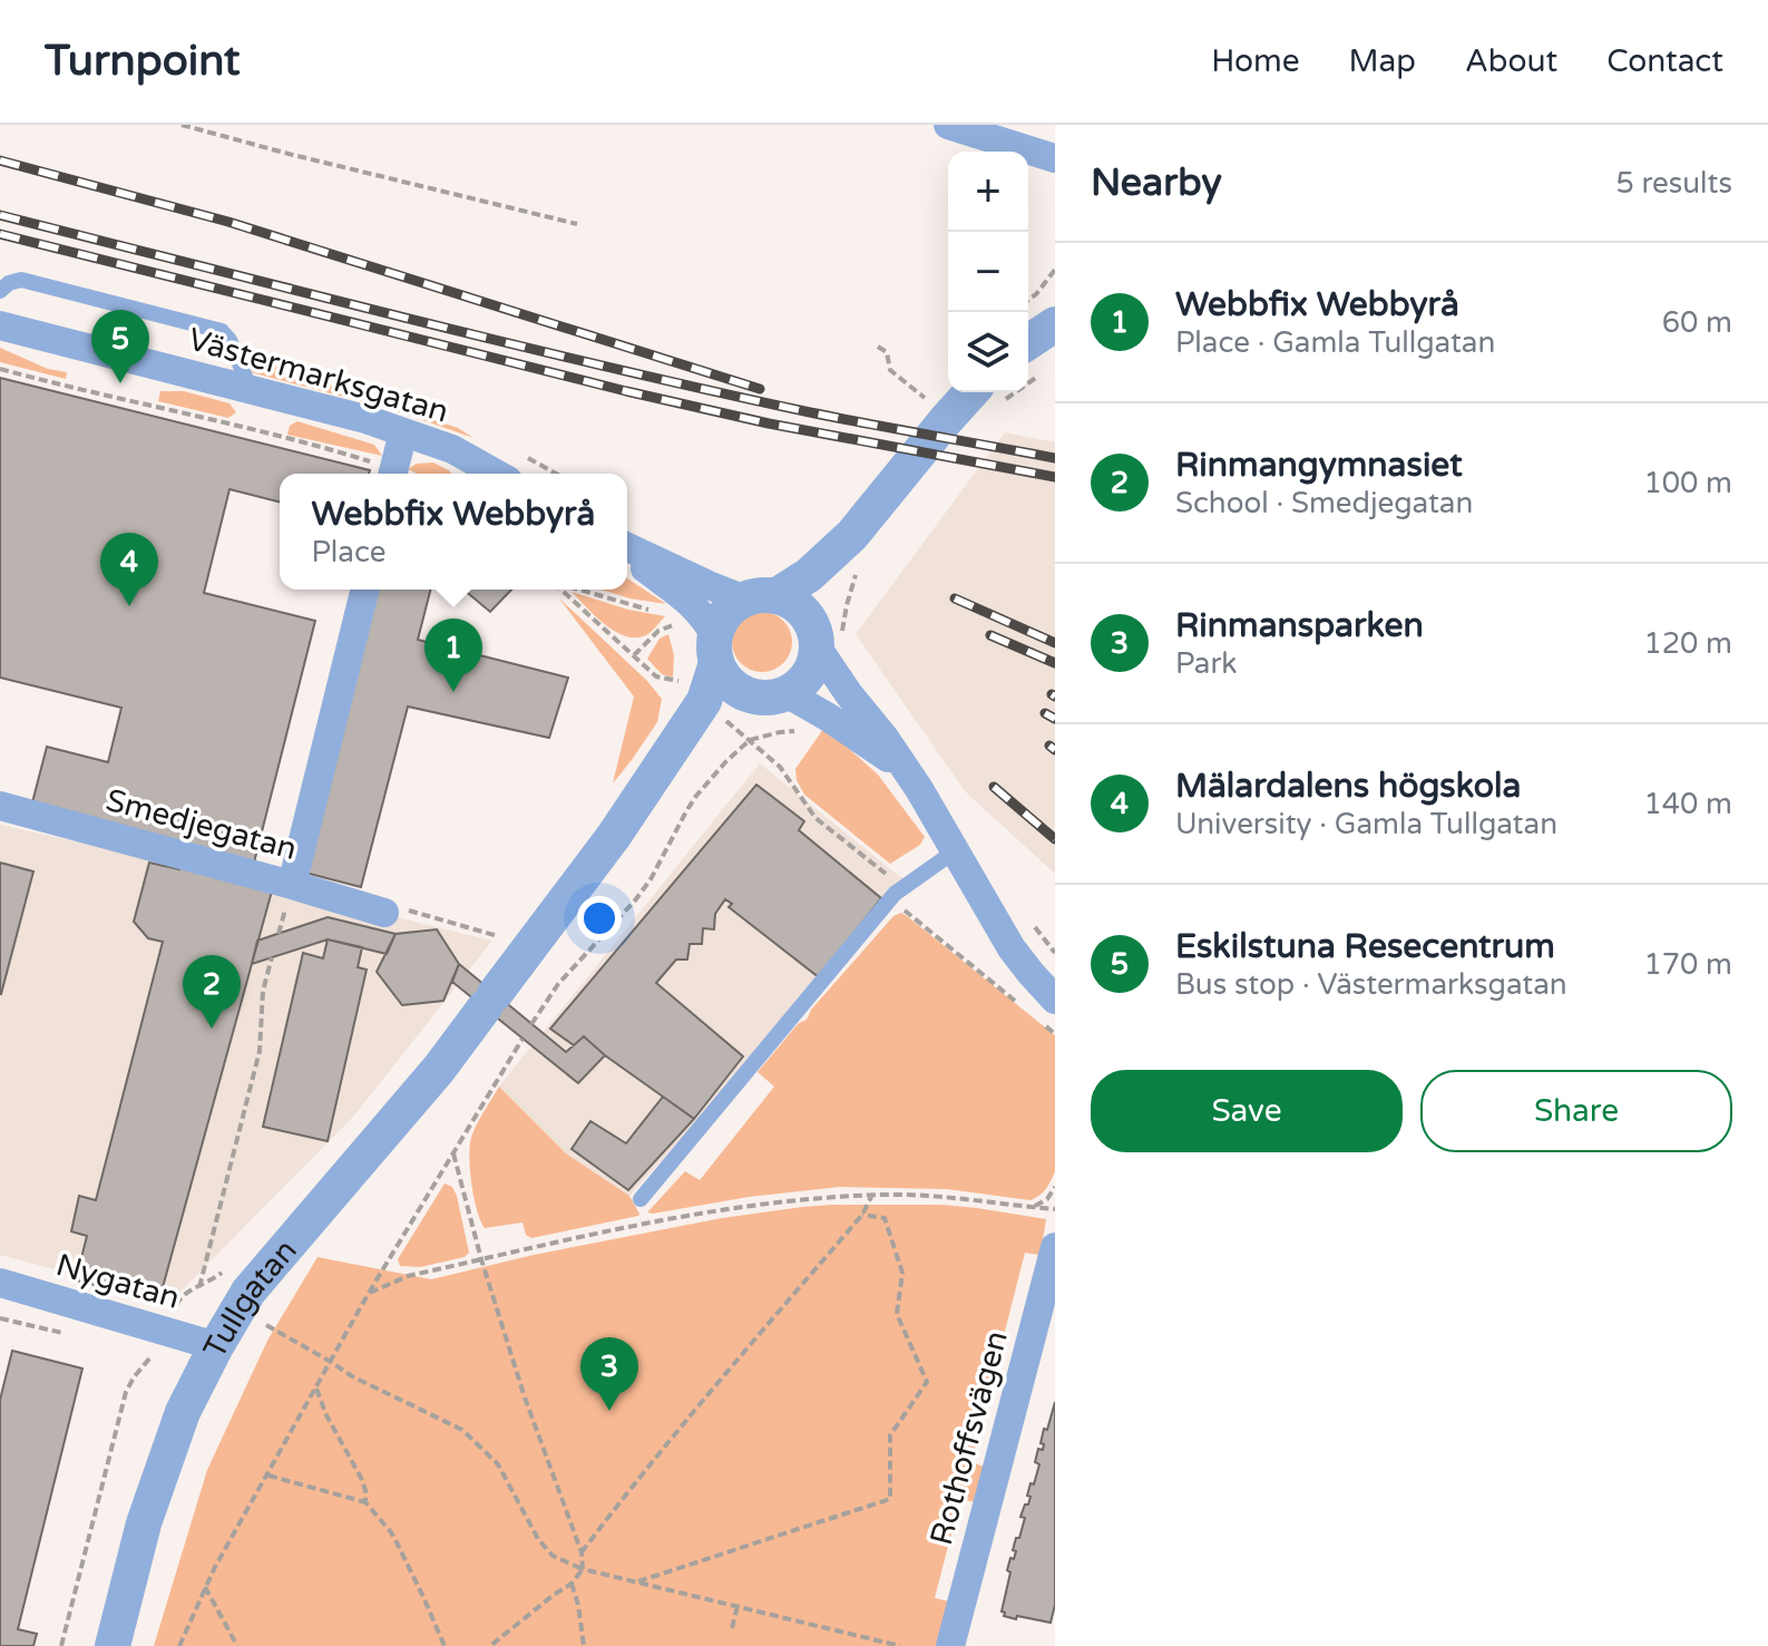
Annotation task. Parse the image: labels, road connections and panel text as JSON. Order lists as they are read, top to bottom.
{
  "streets": {
    "street": [
      "Västermarksgatan",
      "Smedjegatan",
      "Nygatan",
      "Tullgatan",
      "Rothoffsvägen"
    ]
  },
  "crossings": [
    ["Nygatan", "Tullgatan"]
  ],
  "page": {
    "header": "Turnpoint",
    "nav": [
      "Home",
      "Map",
      "About",
      "Contact"
    ],
    "heading": ["Nearby", "5 results"],
    "map_buttons": ["+", "−"],
    "list": [
      {
        "mark": "1",
        "name": "Webbfix Webbyrå",
        "note": "Place · Gamla Tullgatan",
        "value": "60 m"
      },
      {
        "mark": "2",
        "name": "Rinmangymnasiet",
        "note": "School · Smedjegatan",
        "value": "100 m"
      },
      {
        "mark": "3",
        "name": "Rinmansparken",
        "note": "Park",
        "value": "120 m"
      },
      {
        "mark": "4",
        "name": "Mälardalens högskola",
        "note": "University · Gamla Tullgatan",
        "value": "140 m"
      },
      {
        "mark": "5",
        "name": "Eskilstuna Resecentrum",
        "note": "Bus stop · Västermarksgatan",
        "value": "170 m"
      }
    ],
    "pins": [
      "5",
      "4",
      "1",
      "2",
      "3"
    ],
    "popup": ["Webbfix Webbyrå", "Place"],
    "buttons": ["Save", "Share"]
  }
}
